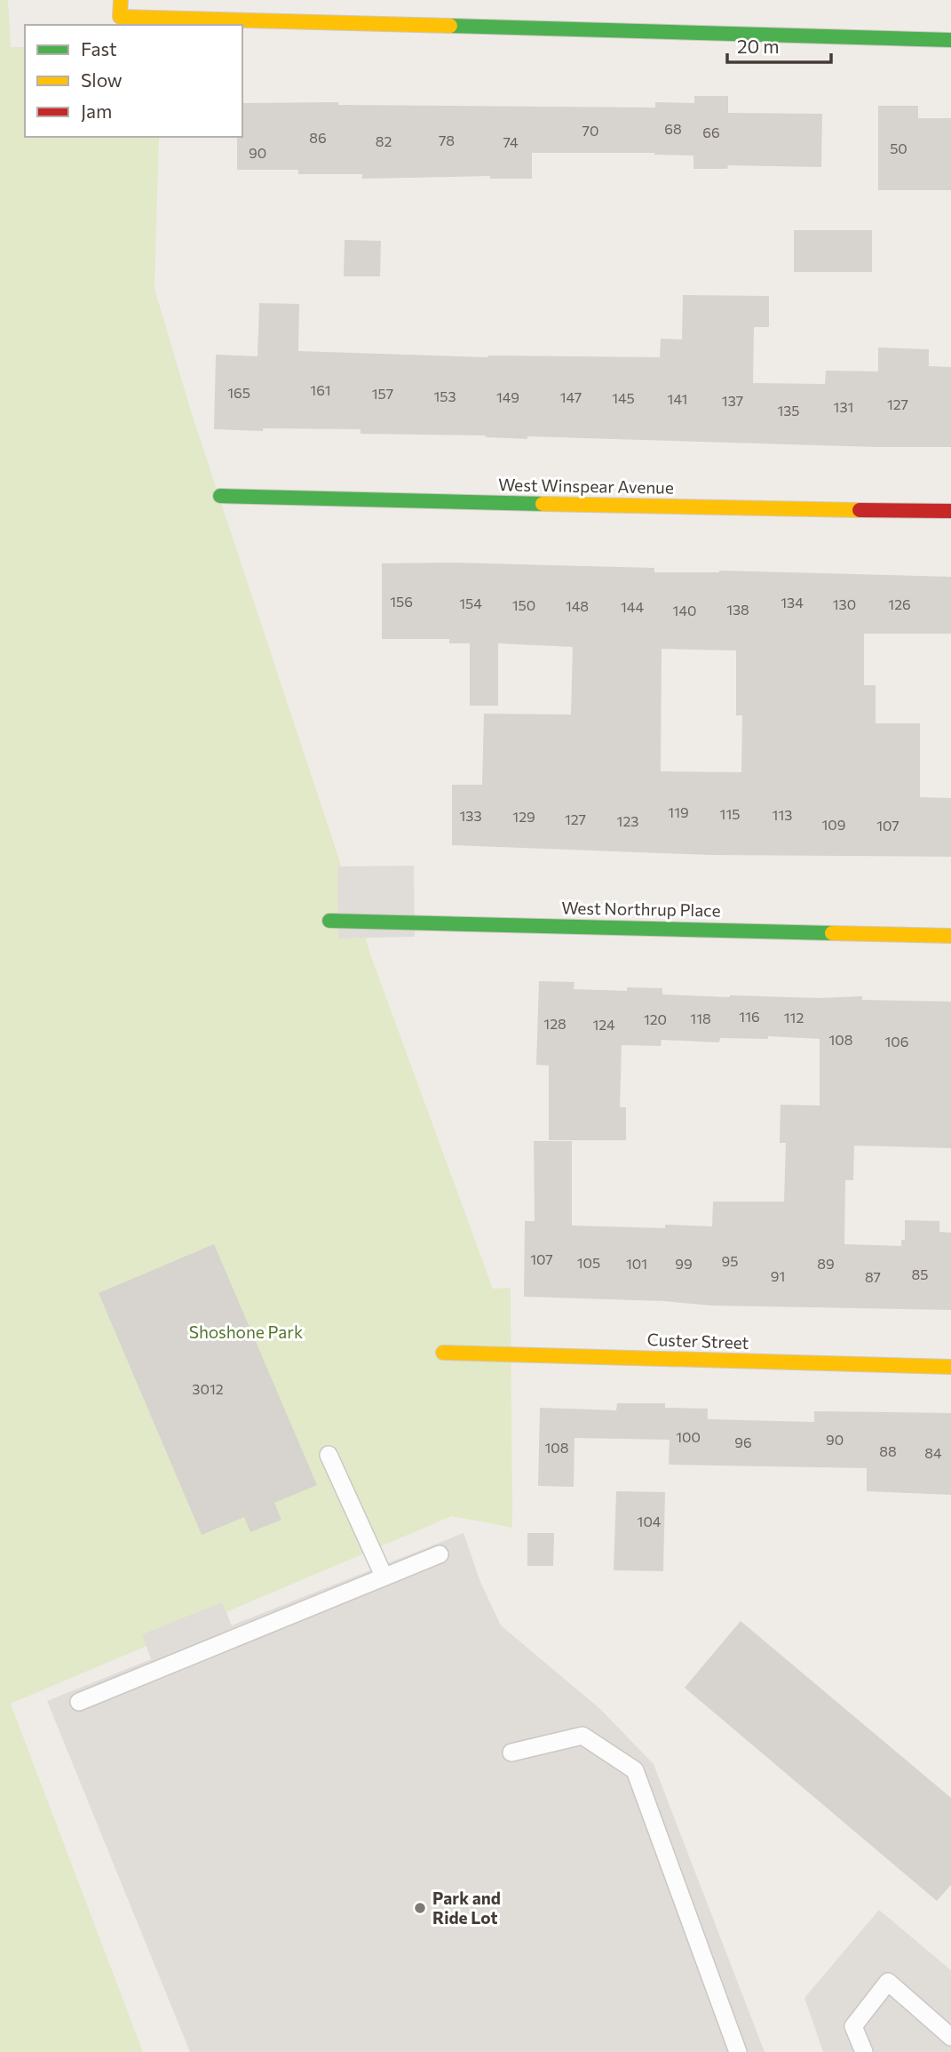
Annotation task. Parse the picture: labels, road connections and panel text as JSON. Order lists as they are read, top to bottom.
{
  "streets": {
    "street": ["West Winspear Avenue", "West Northrup Place", "Custer Street"]
  },
  "parks": ["Shoshone Park"],
  "places": ["Park and Ride Lot"],
  "house_numbers": [
    "68",
    "70",
    "66",
    "86",
    "78",
    "82",
    "74",
    "50",
    "90",
    "161",
    "165",
    "157",
    "153",
    "149",
    "147",
    "145",
    "141",
    "137",
    "127",
    "131",
    "135",
    "156",
    "134",
    "154",
    "130",
    "126",
    "150",
    "148",
    "144",
    "138",
    "140",
    "119",
    "115",
    "113",
    "133",
    "129",
    "127",
    "123",
    "109",
    "107",
    "116",
    "112",
    "118",
    "120",
    "128",
    "124",
    "108",
    "106",
    "107",
    "95",
    "105",
    "101",
    "99",
    "89",
    "85",
    "91",
    "87",
    "3012",
    "100",
    "90",
    "96",
    "108",
    "88",
    "84",
    "104"
  ],
  "legend": ["Fast", "Slow", "Jam"],
  "scale_bar": "20 m"
}
